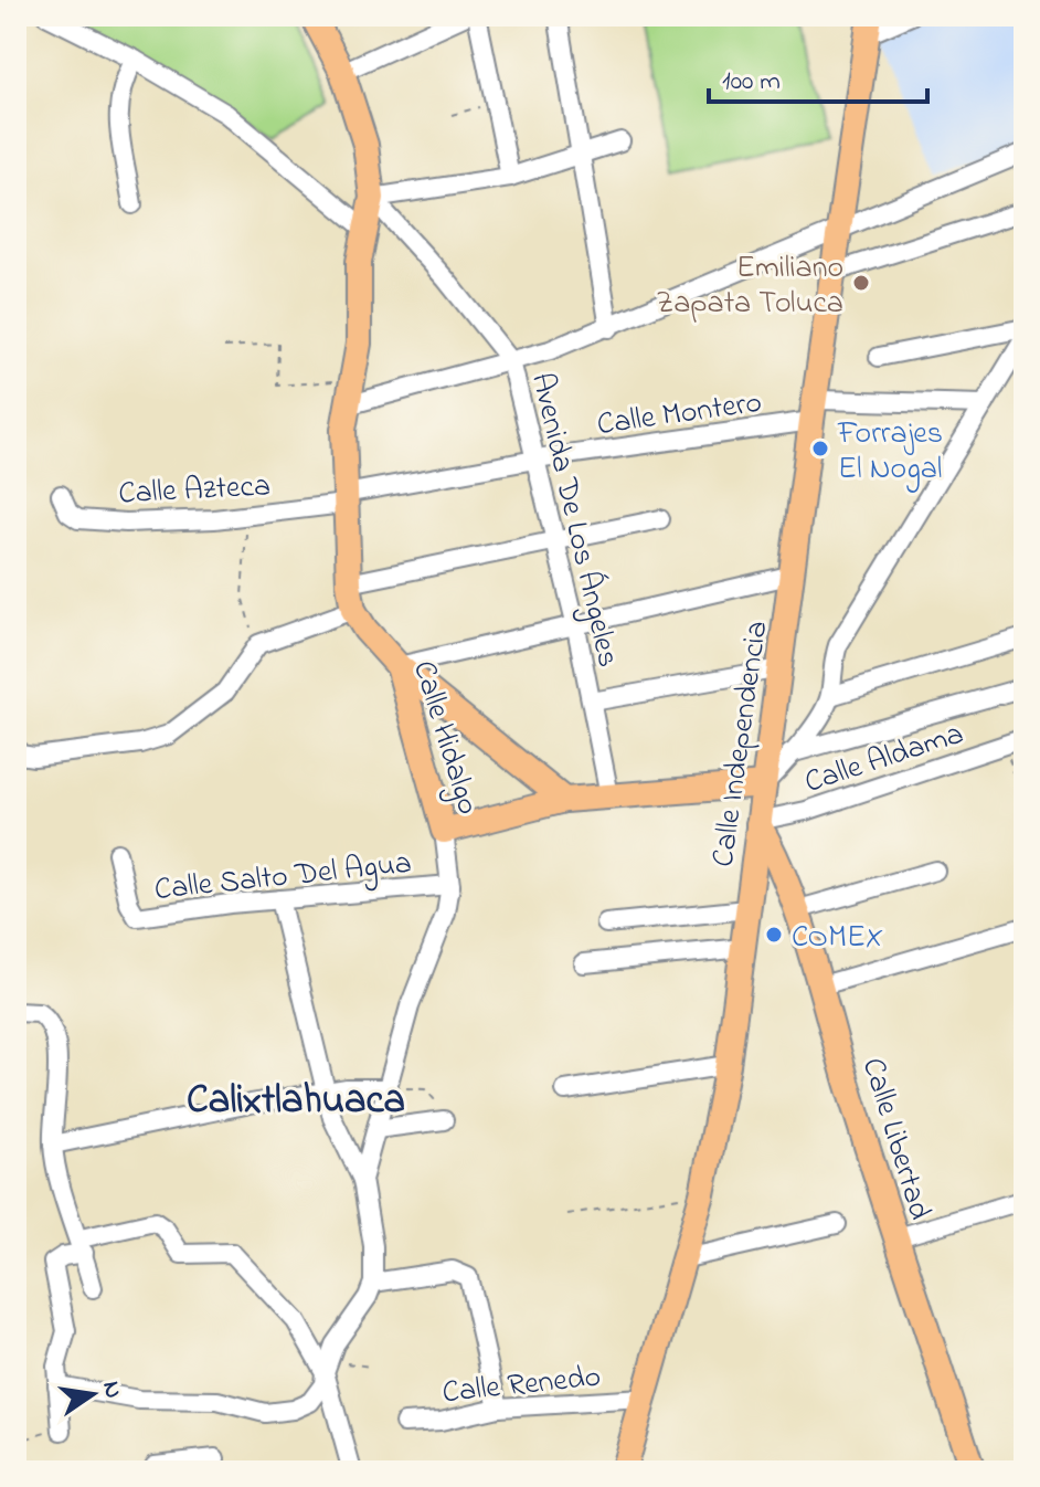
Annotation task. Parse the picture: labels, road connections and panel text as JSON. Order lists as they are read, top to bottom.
{
  "streets": {
    "main road": ["Calle Hidalgo", "Calle Independencia", "Calle Libertad"],
    "street": [
      "Calle Montero",
      "Calle Azteca",
      "Avenida De Los Ángeles",
      "Calle Aldama",
      "Calle Salto Del Agua",
      "Calle Renedo"
    ]
  },
  "crossings": [
    ["Calle Montero", "Calle Azteca"],
    ["Calle Montero", "Avenida De Los Ángeles"],
    ["Calle Montero", "Calle Hidalgo"],
    ["Calle Montero", "Calle Independencia"],
    ["Calle Azteca", "Calle Hidalgo"],
    ["Avenida De Los Ángeles", "Calle Hidalgo"],
    ["Calle Hidalgo", "Calle Salto Del Agua"],
    ["Calle Independencia", "Calle Aldama"],
    ["Calle Independencia", "Calle Libertad"],
    ["Calle Independencia", "Calle Renedo"],
    ["Calle Aldama", "Calle Libertad"]
  ],
  "districts": ["Calixtlahuaca"],
  "places": ["Emiliano Zapata Toluca", "Forrajes El Nogal", "COMEX"],
  "scale_bar": "100 m",
  "north": "right"
}
